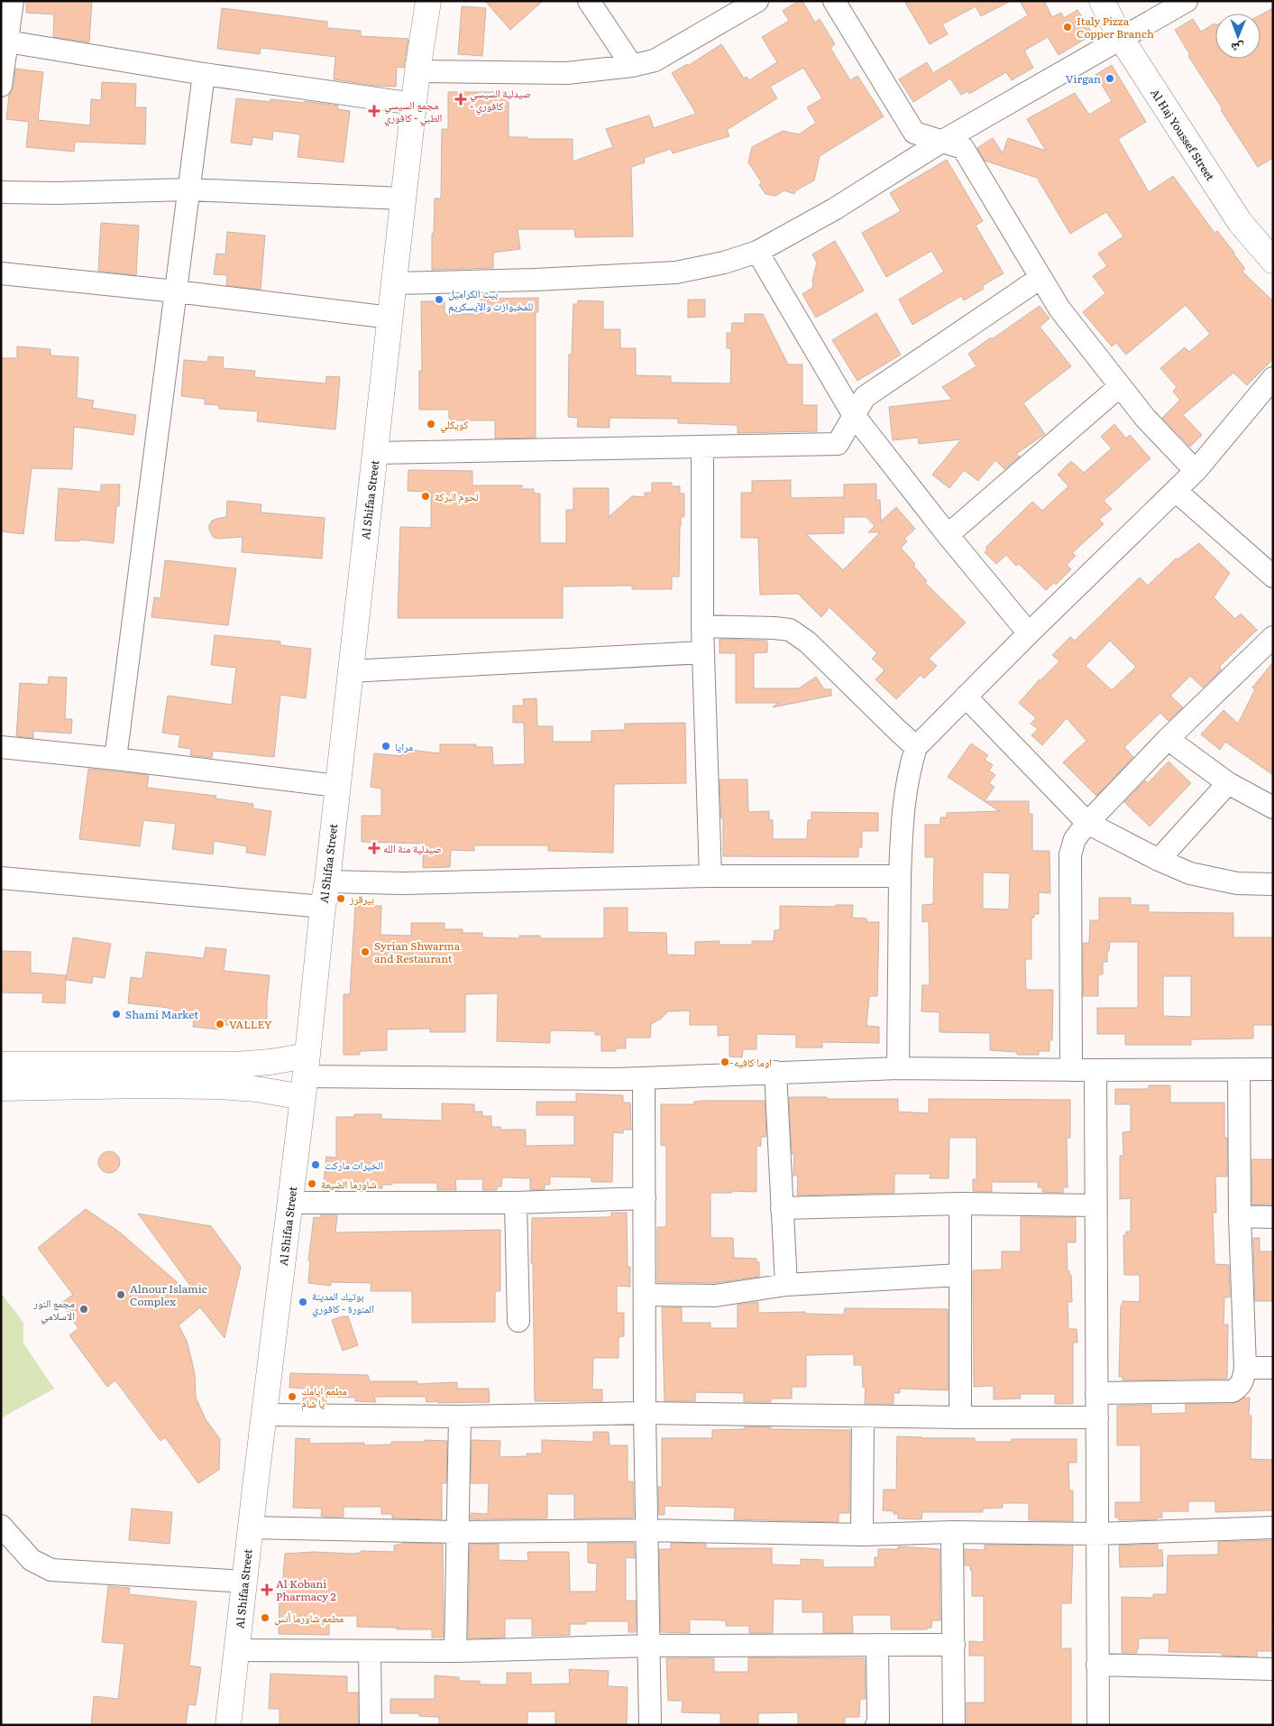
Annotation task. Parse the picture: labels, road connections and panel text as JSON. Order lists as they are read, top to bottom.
{
  "streets": {
    "street": ["Al Haj Youssef Street", "Al Shifaa Street"]
  },
  "places": {
    "other": [
      "Italy Pizza Copper Branch",
      "Virgan",
      "بيت الكراميل للمخبوازت والآيسكريم",
      "كويكلي",
      "لحوم البركة",
      "مرايا",
      "بيرقرز",
      "Syrian Shwarma and Restaurant",
      "Shami Market",
      "VALLEY",
      "اوما كافيه",
      "الخيرات ماركت",
      "شاورما الضيعة",
      "Alnour Islamic Complex",
      "بوتيك المدينة المنورة - كافوري",
      "مجمع النور الاسلامي",
      "مطعم ايامك يا شام",
      "مطعم شاورما أنس"
    ],
    "health": [
      "صيدلية السيسي - كافوري",
      "مجمع السيسي الطبي - كافوري",
      "صيدلية منة الله",
      "Al Kobani Pharmacy 2"
    ]
  },
  "north": "bottom"
}
